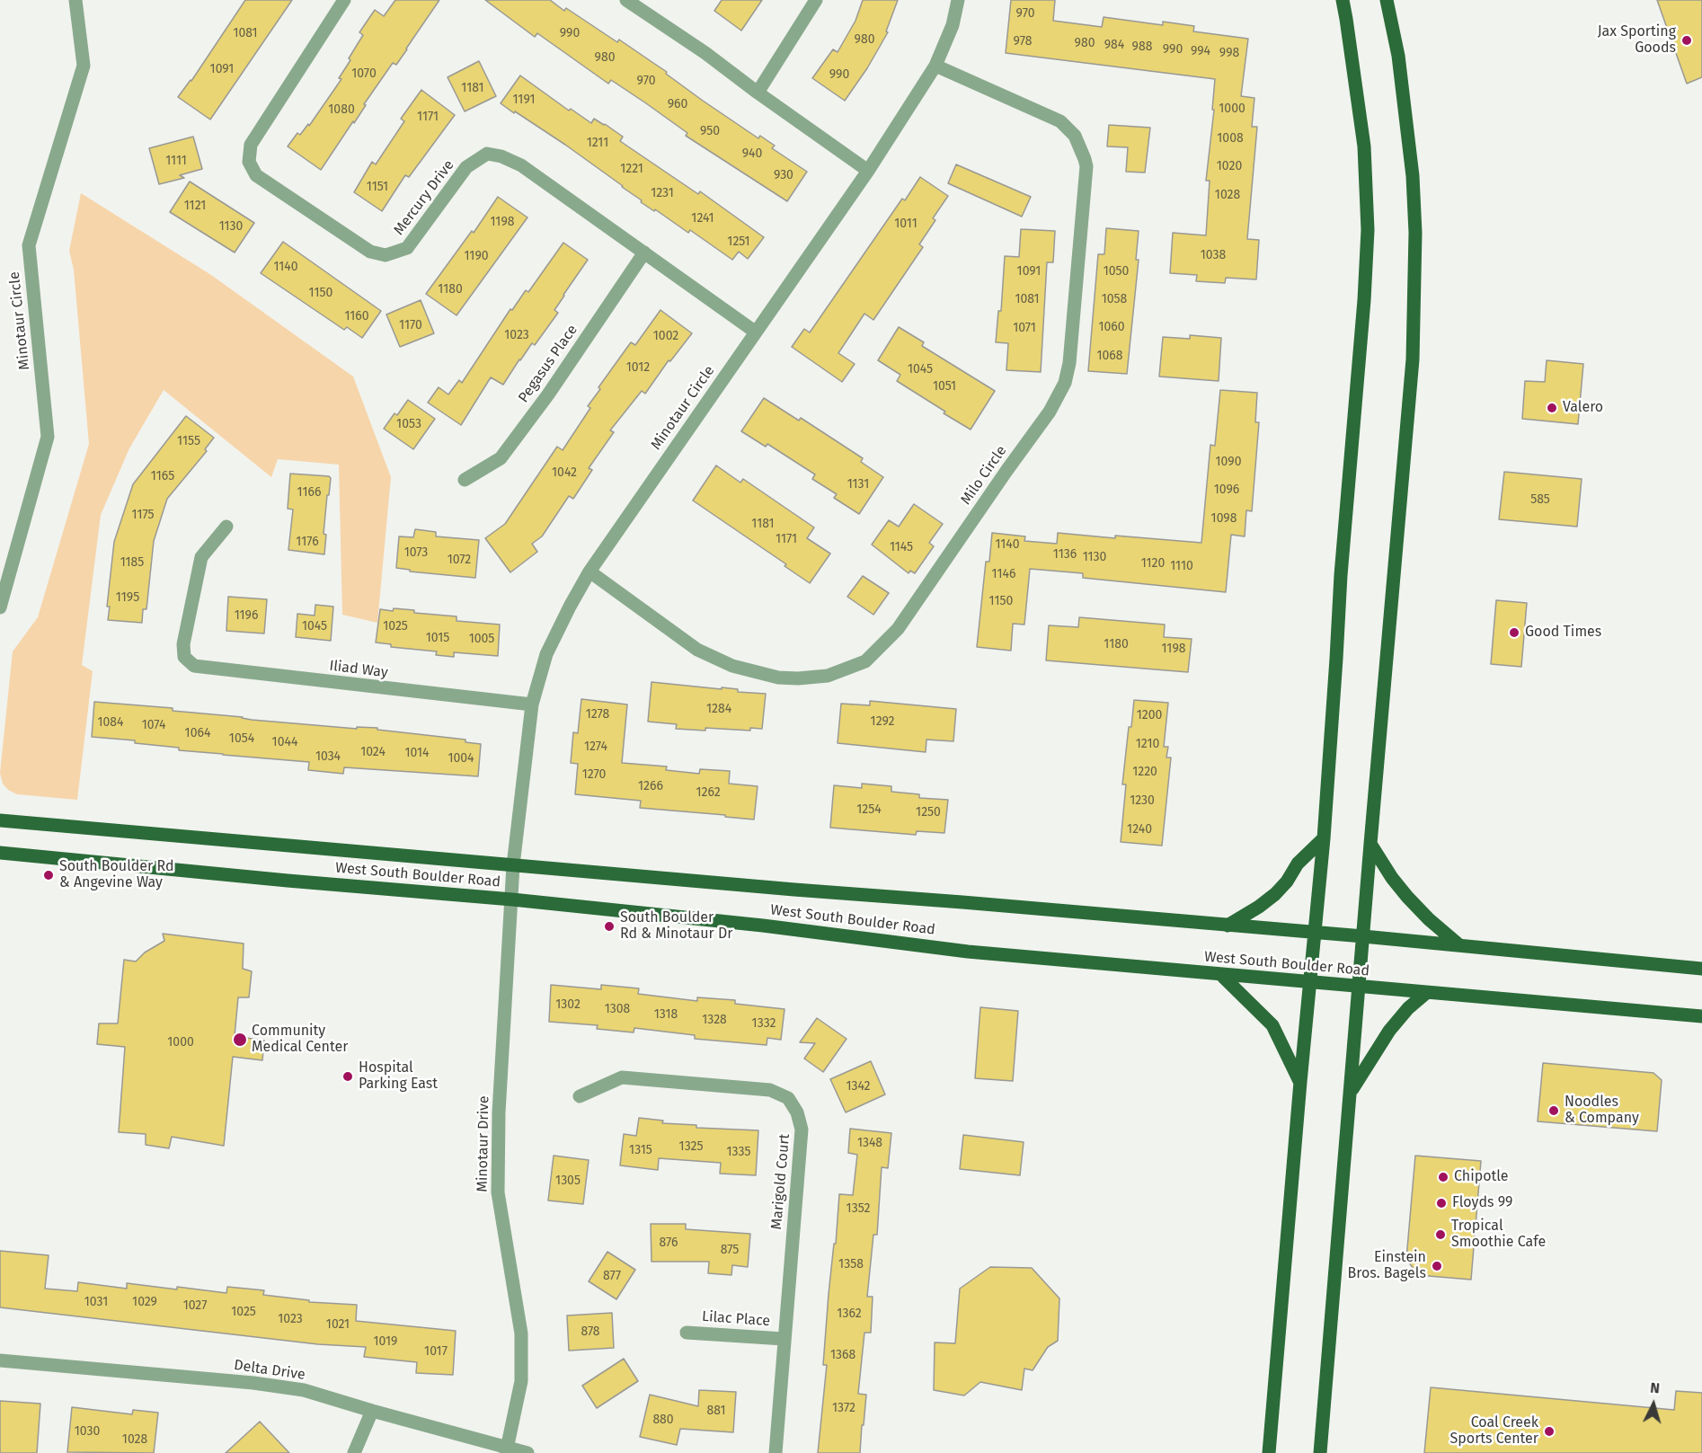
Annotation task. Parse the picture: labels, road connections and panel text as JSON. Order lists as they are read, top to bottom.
{
  "streets": {
    "main road": ["West South Boulder Road"],
    "street": [
      "Mercury Drive",
      "Minotaur Circle",
      "Pegasus Place",
      "Milo Circle",
      "Iliad Way",
      "Minotaur Drive",
      "Marigold Court",
      "Lilac Place",
      "Delta Drive"
    ]
  },
  "crossings": [
    ["Mercury Drive", "Minotaur Circle"],
    ["Mercury Drive", "Pegasus Place"],
    ["Minotaur Circle", "Milo Circle"],
    ["Minotaur Circle", "Iliad Way"],
    ["Minotaur Circle", "West South Boulder Road"],
    ["Minotaur Circle", "Minotaur Drive"],
    ["West South Boulder Road", "Minotaur Drive"],
    ["Minotaur Drive", "Delta Drive"],
    ["Marigold Court", "Lilac Place"]
  ],
  "places": [
    "Jax Sporting Goods",
    "Valero",
    "Good Times",
    "South Boulder Rd & Angevine Way",
    "South Boulder Rd & Minotaur Dr",
    "Community Medical Center",
    "Hospital Parking East",
    "Noodles & Company",
    "Chipotle",
    "Floyds 99",
    "Tropical Smoothie Cafe",
    "Einstein Bros. Bagels",
    "Coal Creek Sports Center"
  ],
  "house_numbers": [
    "970",
    "1081",
    "990",
    "980",
    "978",
    "980",
    "984",
    "988",
    "990",
    "994",
    "998",
    "980",
    "1091",
    "1070",
    "990",
    "970",
    "1181",
    "1191",
    "960",
    "1000",
    "1080",
    "1171",
    "950",
    "1008",
    "1211",
    "940",
    "1111",
    "1020",
    "1221",
    "930",
    "1151",
    "1231",
    "1028",
    "1121",
    "1241",
    "1198",
    "1011",
    "1130",
    "1251",
    "1038",
    "1190",
    "1140",
    "1091",
    "1050",
    "1180",
    "1150",
    "1081",
    "1058",
    "1160",
    "1170",
    "1060",
    "1071",
    "1023",
    "1002",
    "1068",
    "1012",
    "1045",
    "1051",
    "1053",
    "1155",
    "1090",
    "1042",
    "1165",
    "1131",
    "1096",
    "1166",
    "585",
    "1175",
    "1098",
    "1181",
    "1171",
    "1176",
    "1140",
    "1145",
    "1073",
    "1136",
    "1130",
    "1072",
    "1185",
    "1120",
    "1110",
    "1146",
    "1195",
    "1150",
    "1196",
    "1045",
    "1025",
    "1015",
    "1005",
    "1180",
    "1198",
    "1284",
    "1278",
    "1200",
    "1292",
    "1084",
    "1074",
    "1064",
    "1054",
    "1044",
    "1210",
    "1274",
    "1024",
    "1014",
    "1034",
    "1004",
    "1220",
    "1270",
    "1266",
    "1262",
    "1230",
    "1254",
    "1250",
    "1240",
    "1302",
    "1308",
    "1318",
    "1328",
    "1332",
    "1000",
    "1342",
    "1348",
    "1325",
    "1315",
    "1335",
    "1305",
    "1352",
    "876",
    "875",
    "1358",
    "877",
    "1031",
    "1029",
    "1027",
    "1025",
    "1362",
    "1023",
    "1021",
    "878",
    "1019",
    "1017",
    "1368",
    "1372",
    "881",
    "880",
    "1030",
    "1028"
  ],
  "north": "top"
}
